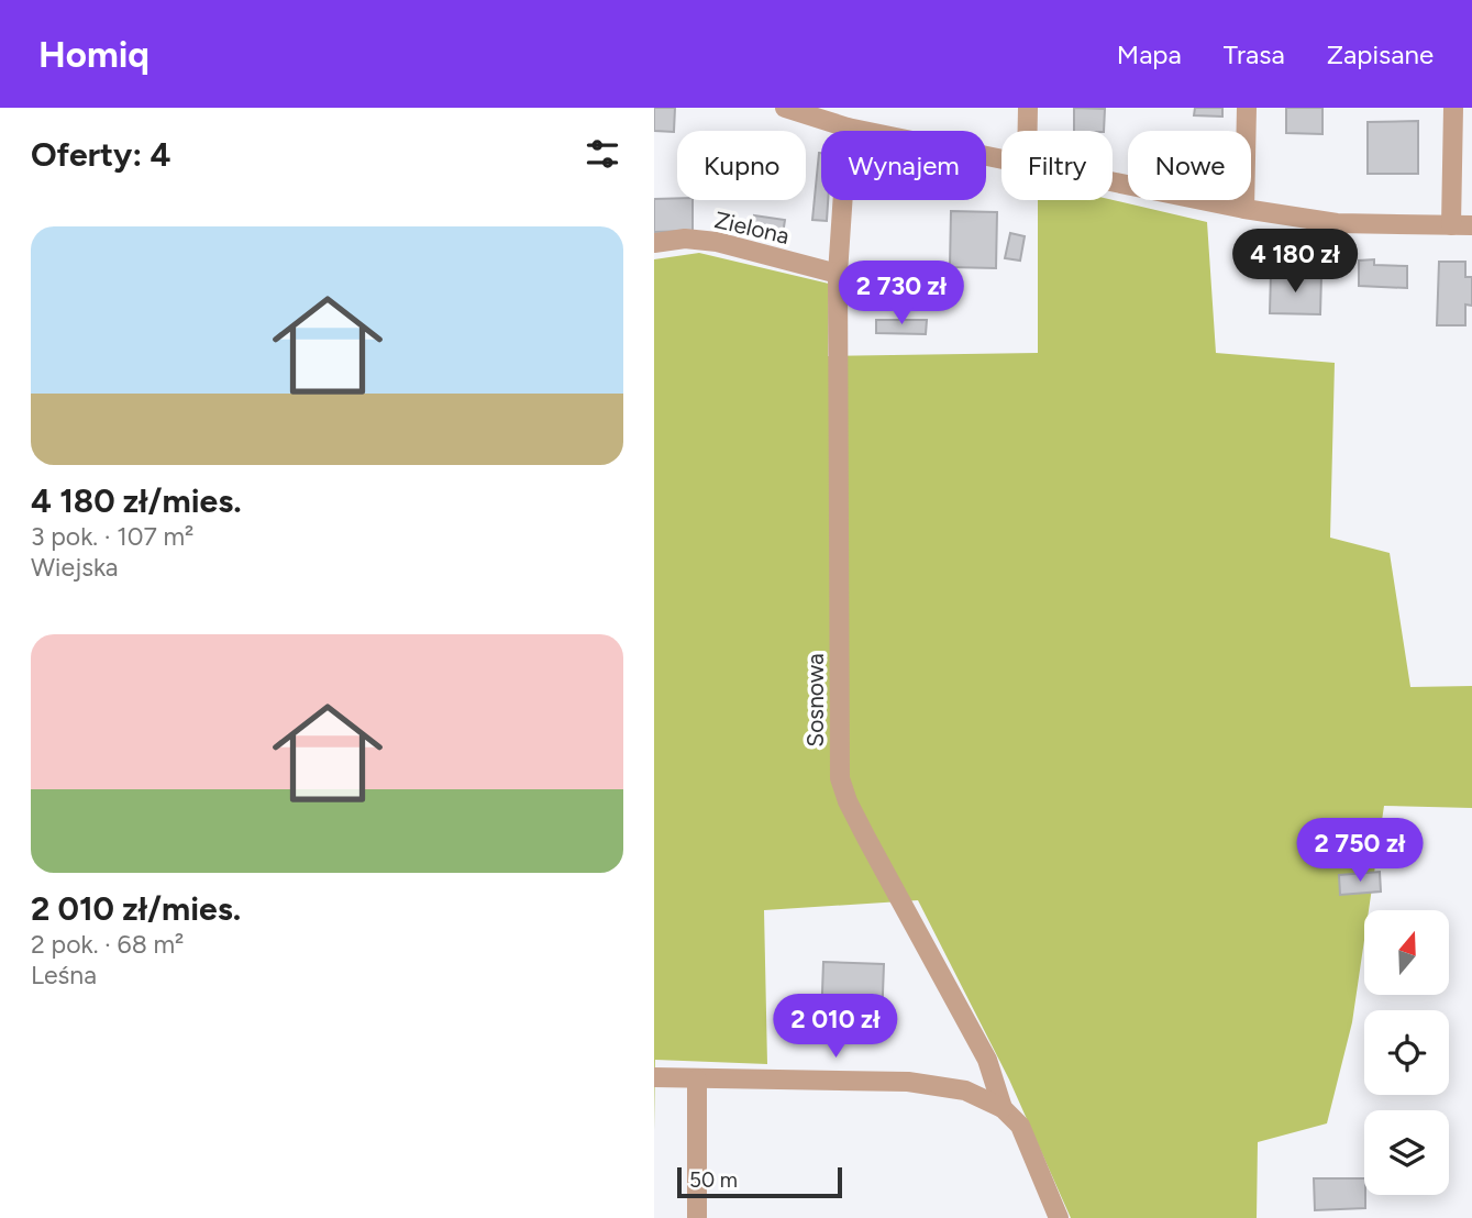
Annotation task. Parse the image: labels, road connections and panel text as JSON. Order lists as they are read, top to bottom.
{
  "streets": {
    "street": ["Zielona", "Sosnowa"]
  },
  "crossings": [
    ["Zielona", "Sosnowa"]
  ],
  "scale_bar": "50 m",
  "north": "top",
  "page": {
    "header": "Homiq",
    "nav": ["Mapa", "Trasa", "Zapisane"],
    "heading": "Oferty: 4",
    "chip": [
      "Kupno",
      "Wynajem",
      "Filtry",
      "Nowe"
    ],
    "list": [
      {
        "name": "4 180 zł/mies.",
        "note": "3 pok. · 107 m² · Wiejska"
      },
      {
        "name": "2 010 zł/mies.",
        "note": "2 pok. · 68 m² · Leśna"
      }
    ],
    "price": [
      "4 180 zł",
      "2 730 zł",
      "2 750 zł",
      "2 010 zł"
    ],
    "scale": "50 m"
  }
}
